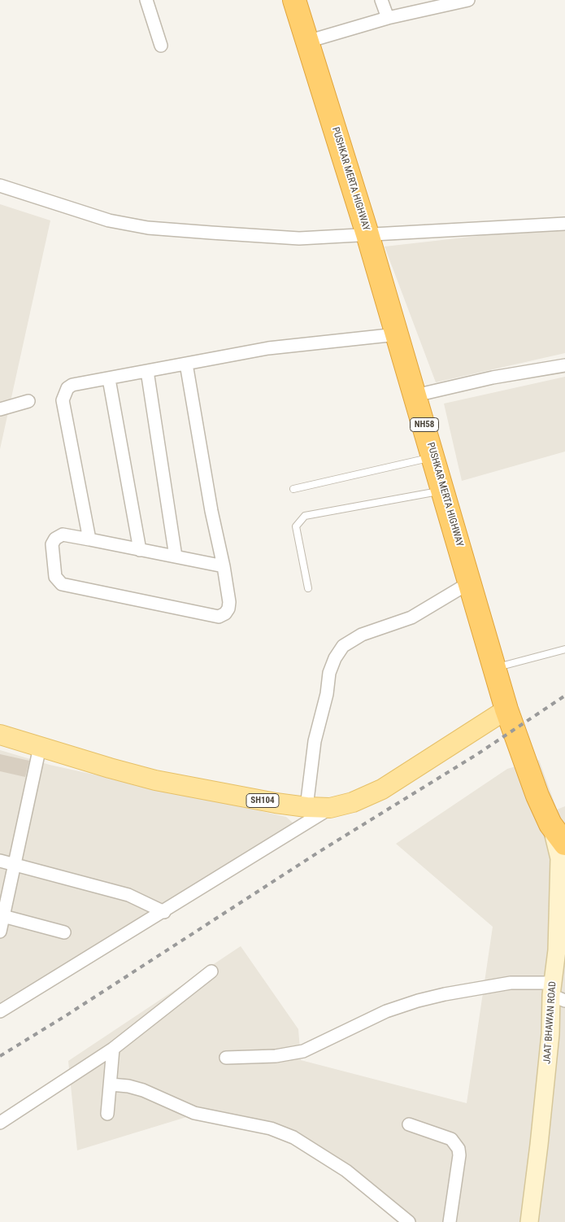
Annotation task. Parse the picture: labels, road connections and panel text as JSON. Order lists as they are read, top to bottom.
{
  "streets": {
    "highway": ["PUSHKAR MERTA HIGHWAY", "NH58"],
    "main road": ["SH104"],
    "street": ["JAAT BHAWAN ROAD"]
  },
  "crossings": [
    ["PUSHKAR MERTA HIGHWAY", "SH104"],
    ["PUSHKAR MERTA HIGHWAY", "JAAT BHAWAN ROAD"]
  ]
}
